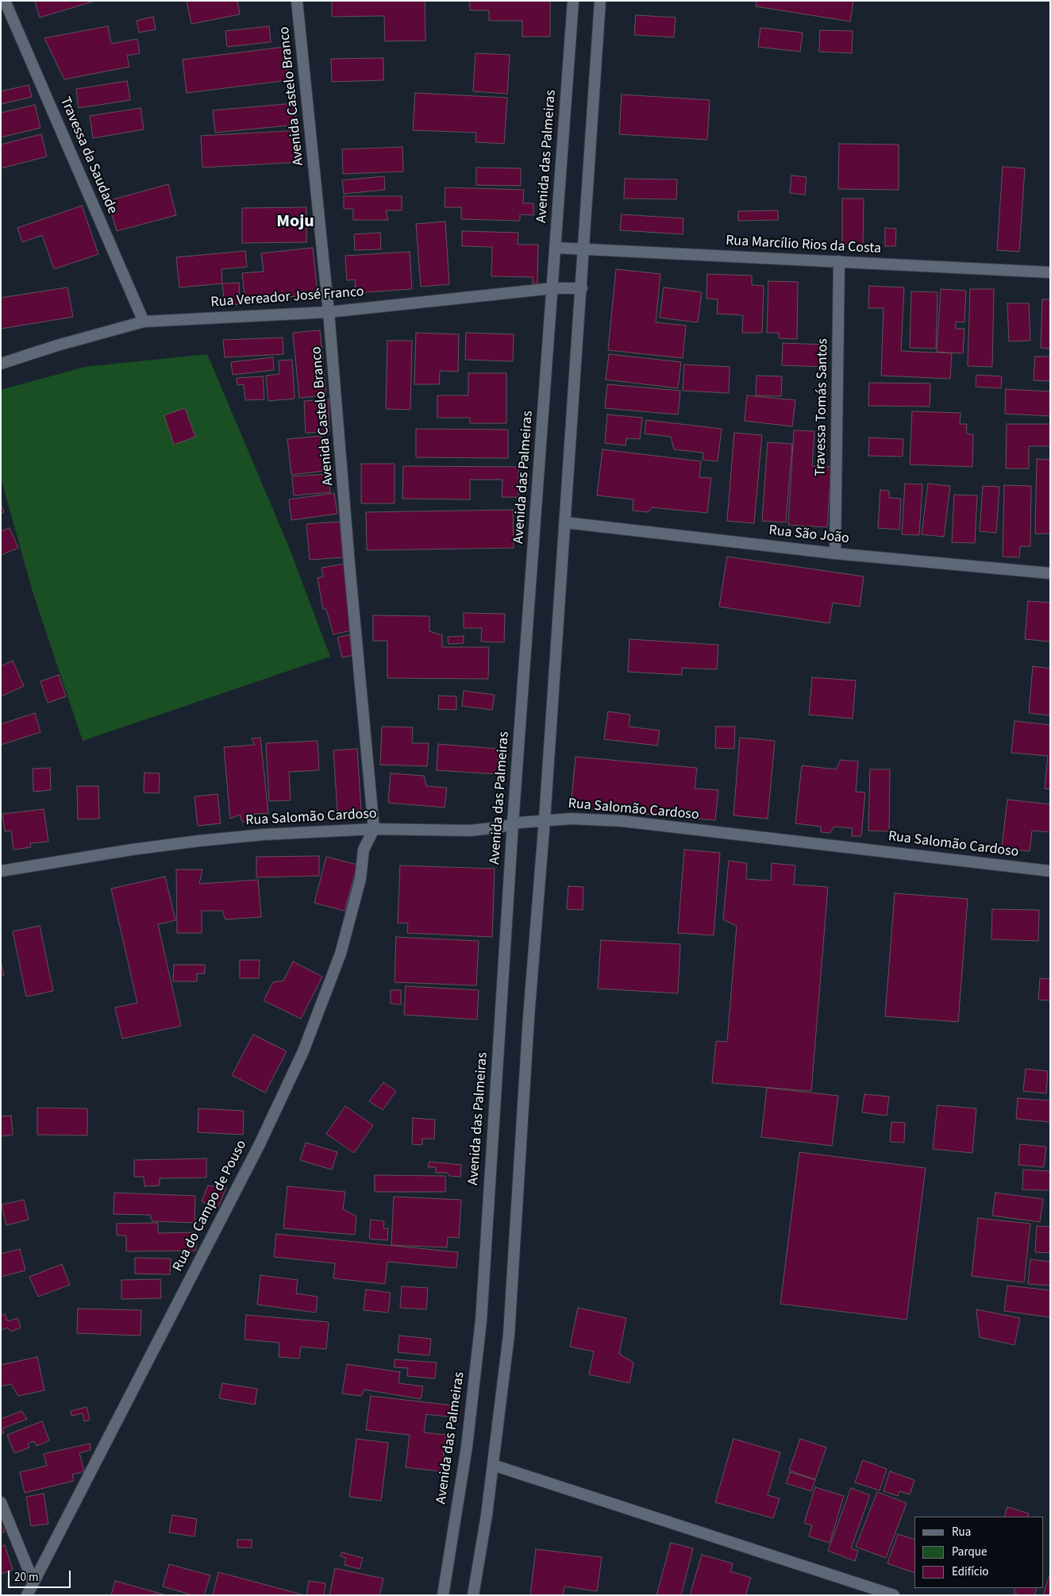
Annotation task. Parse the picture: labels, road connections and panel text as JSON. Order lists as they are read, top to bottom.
{
  "streets": {
    "street": [
      "Avenida Castelo Branco",
      "Travessa da Saudade",
      "Avenida das Palmeiras",
      "Rua Marcílio Rios da Costa",
      "Rua Vereador José Franco",
      "Travessa Tomás Santos",
      "Rua São João",
      "Rua Salomão Cardoso",
      "Rua do Campo de Pouso"
    ]
  },
  "crossings": [
    ["Avenida Castelo Branco", "Rua Vereador José Franco"],
    ["Avenida Castelo Branco", "Rua Salomão Cardoso"],
    ["Avenida Castelo Branco", "Rua do Campo de Pouso"],
    ["Travessa da Saudade", "Rua Vereador José Franco"],
    ["Avenida das Palmeiras", "Rua Marcílio Rios da Costa"],
    ["Avenida das Palmeiras", "Rua Vereador José Franco"],
    ["Avenida das Palmeiras", "Rua Salomão Cardoso"],
    ["Rua Marcílio Rios da Costa", "Travessa Tomás Santos"],
    ["Travessa Tomás Santos", "Rua São João"],
    ["Rua Salomão Cardoso", "Rua do Campo de Pouso"]
  ],
  "districts": ["Moju"],
  "legend": ["Rua", "Parque", "Edifício"],
  "scale_bar": "20 m"
}
